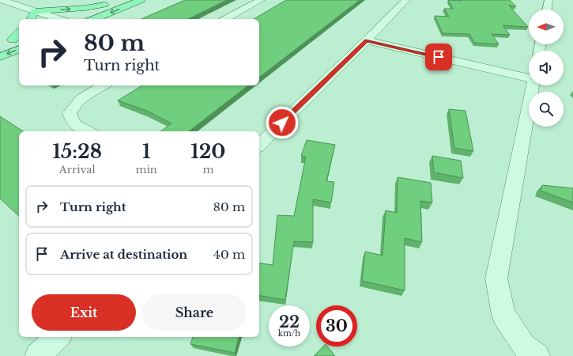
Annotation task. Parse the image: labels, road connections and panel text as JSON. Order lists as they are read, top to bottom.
{
  "north": "left",
  "page": {
    "turn": ["80 m", "Turn right"],
    "eta": [
      "15:28",
      "Arrival",
      "1",
      "min",
      "120",
      "m"
    ],
    "list": [
      {
        "name": "Turn right",
        "value": "80 m"
      },
      {
        "name": "Arrive at destination",
        "value": "40 m"
      }
    ],
    "buttons": ["Exit", "Share"],
    "speed": "22 km/h",
    "limit": "30"
  }
}
